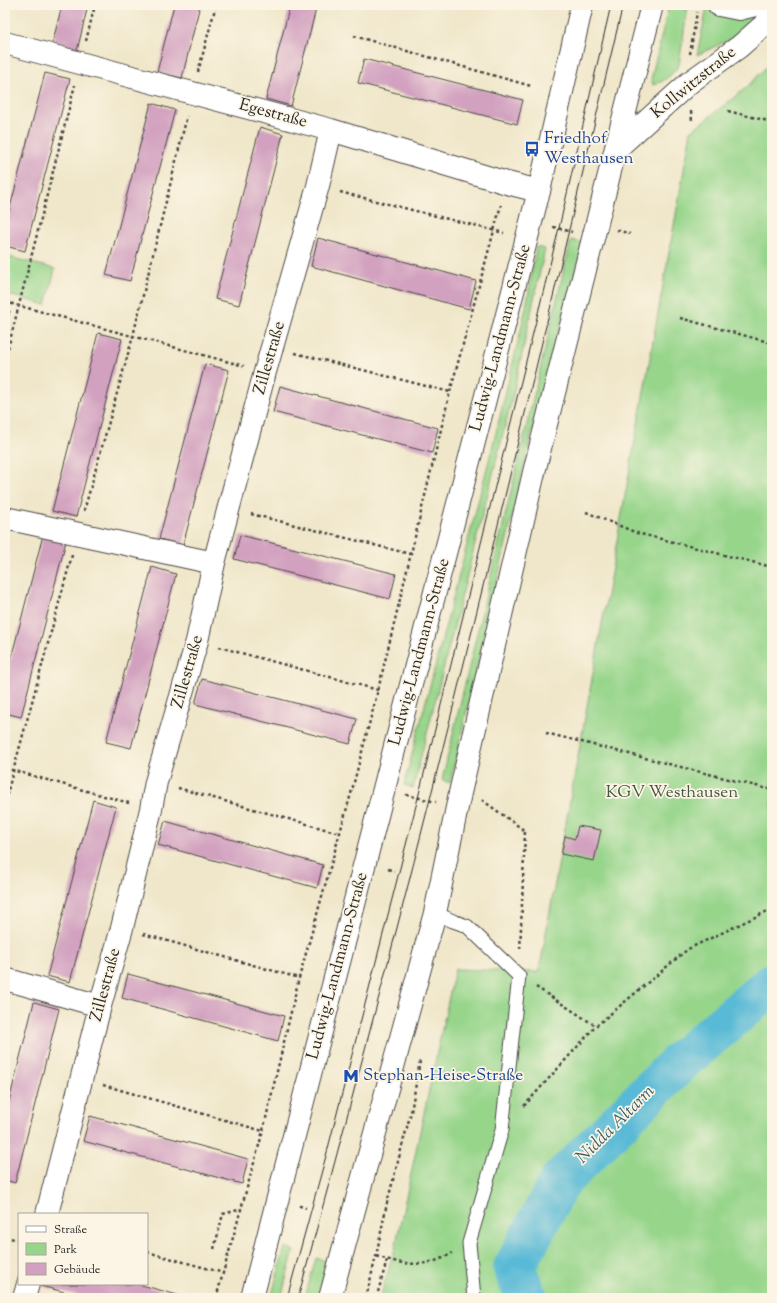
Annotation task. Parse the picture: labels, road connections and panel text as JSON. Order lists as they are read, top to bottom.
{
  "streets": {
    "main road": [
      "Kollwitzstraße",
      "Egestraße",
      "Ludwig-Landmann-Straße",
      "Zillestraße"
    ]
  },
  "crossings": [
    ["Egestraße", "Ludwig-Landmann-Straße"],
    ["Egestraße", "Zillestraße"]
  ],
  "water": ["Nidda Altarm"],
  "parks": ["KGV Westhausen"],
  "places": {
    "bus stop": ["Friedhof Westhausen"],
    "metro station": ["Stephan-Heise-Straße"]
  },
  "legend": ["Straße", "Park", "Gebäude"]
}
